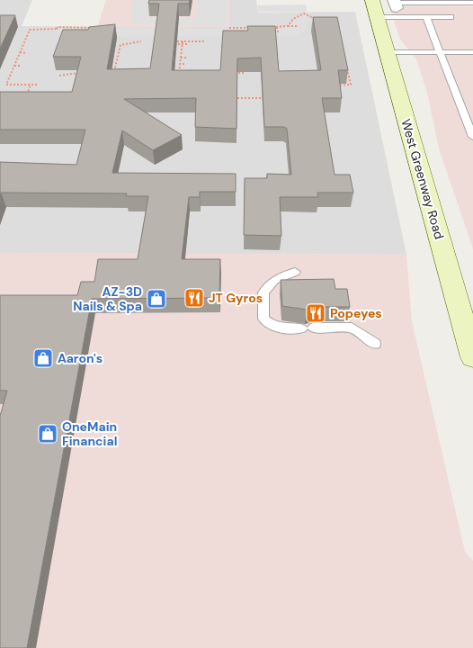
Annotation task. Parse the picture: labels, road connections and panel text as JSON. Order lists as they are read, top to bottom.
{
  "streets": {
    "main road": ["West Greenway Road"]
  },
  "places": {
    "restaurant": ["JT Gyros", "Popeyes"],
    "shop": ["AZ-3D Nails & Spa", "Aaron's", "OneMain Financial"]
  }
}
